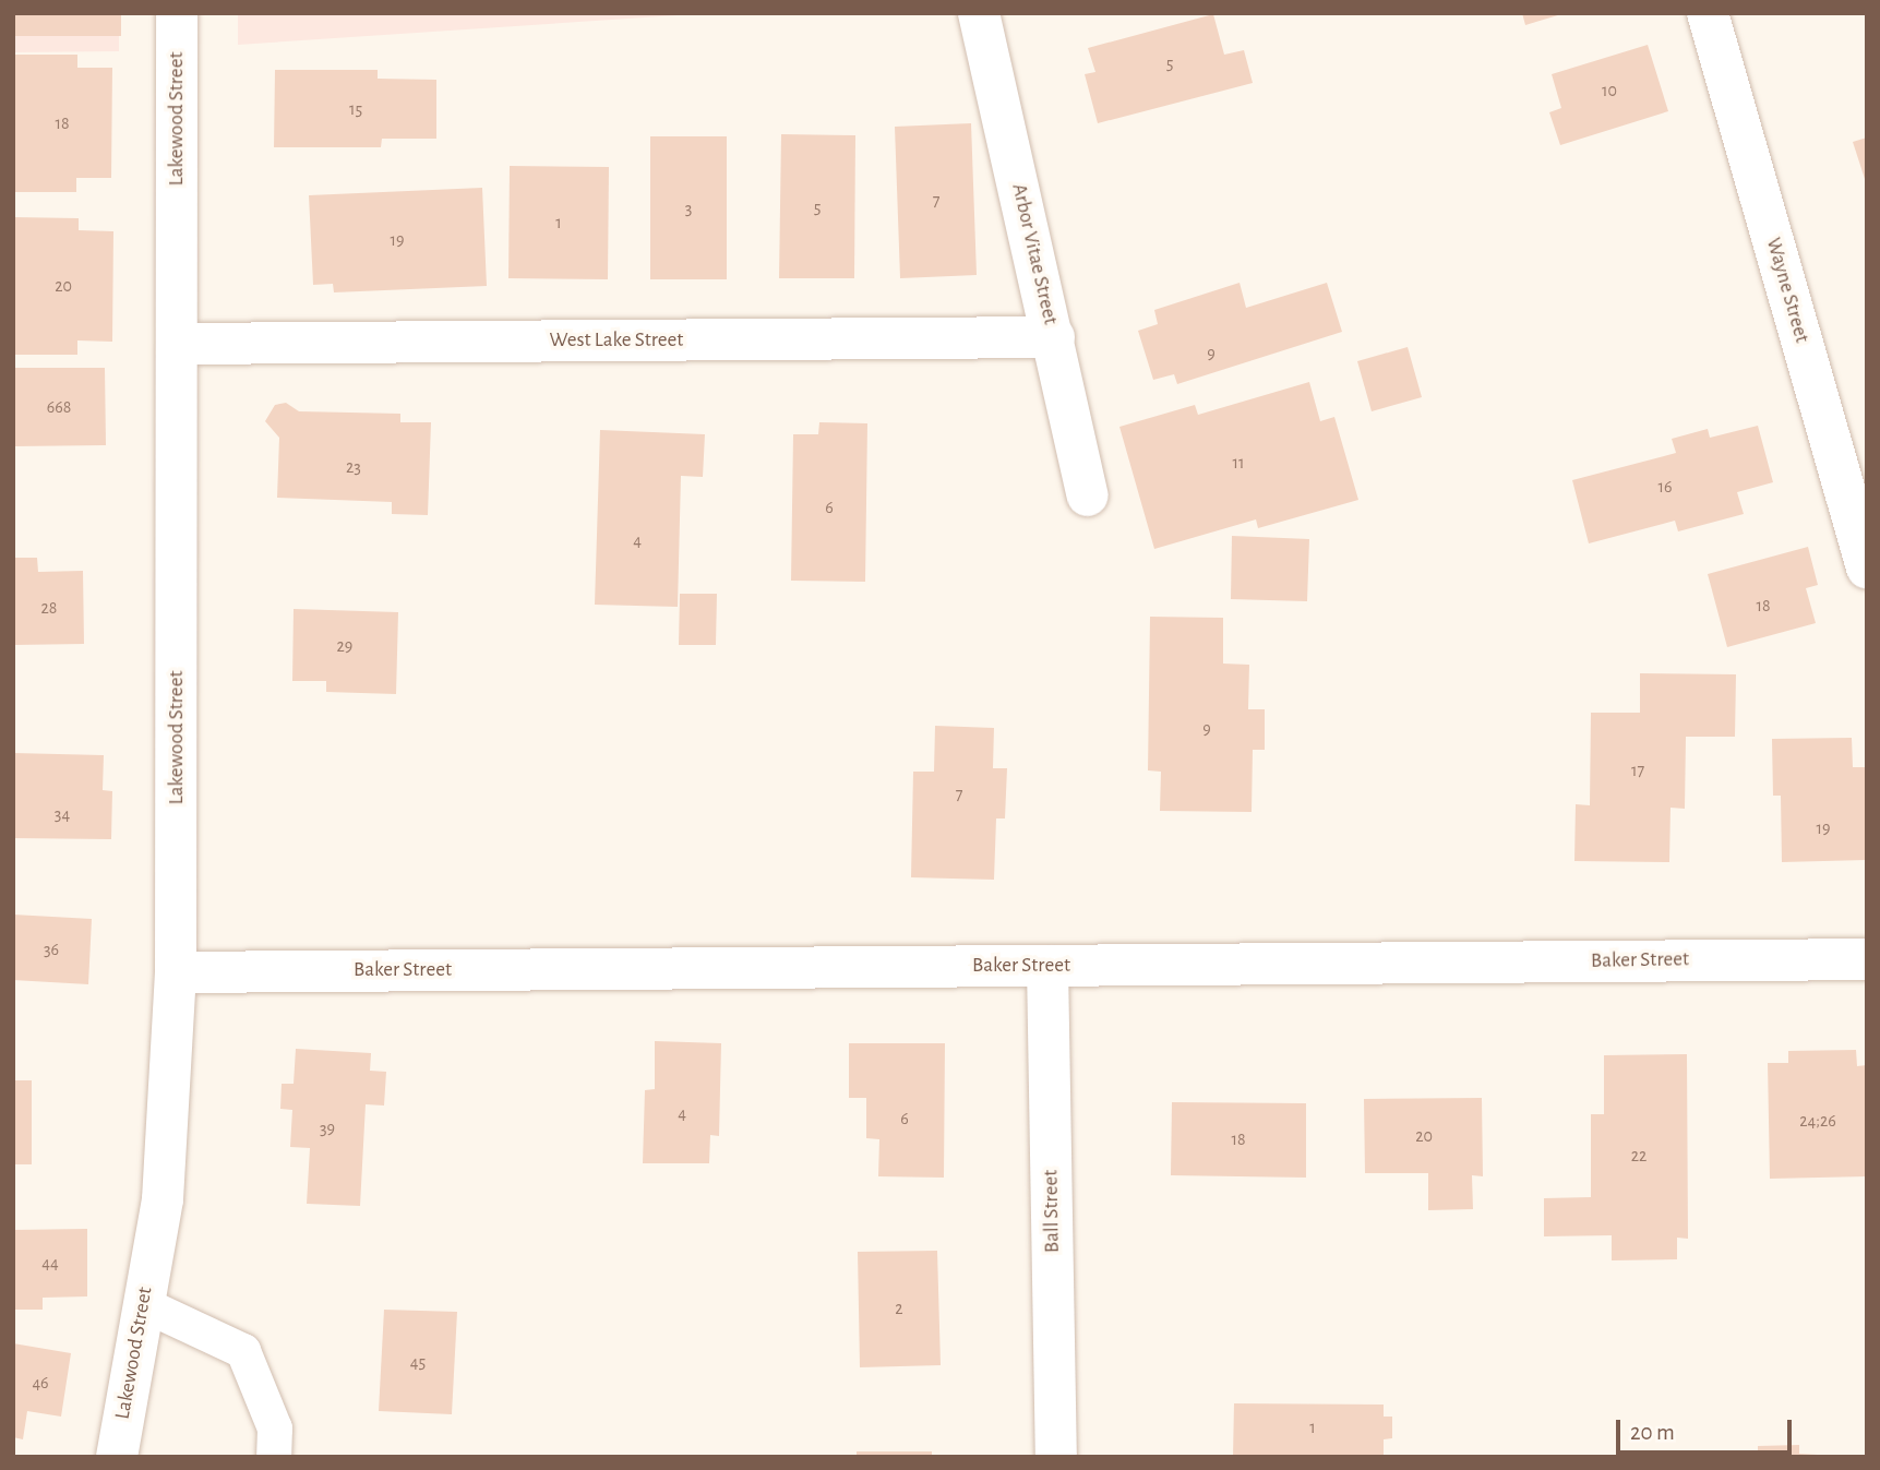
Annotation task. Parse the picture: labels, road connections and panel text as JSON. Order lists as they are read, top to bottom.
{
  "streets": {
    "street": [
      "Lakewood Street",
      "Arbor Vitae Street",
      "Wayne Street",
      "West Lake Street",
      "Baker Street",
      "Ball Street"
    ]
  },
  "crossings": [
    ["Lakewood Street", "West Lake Street"],
    ["Lakewood Street", "Baker Street"],
    ["Arbor Vitae Street", "West Lake Street"],
    ["Baker Street", "Ball Street"]
  ],
  "house_numbers": [
    "5",
    "10",
    "15",
    "18",
    "7",
    "5",
    "3",
    "1",
    "19",
    "20",
    "9",
    "668",
    "11",
    "23",
    "16",
    "6",
    "4",
    "18",
    "28",
    "29",
    "9",
    "17",
    "7",
    "34",
    "19",
    "36",
    "4",
    "6",
    "24;26",
    "39",
    "20",
    "18",
    "22",
    "44",
    "2",
    "45",
    "46",
    "1"
  ],
  "scale_bar": "20 m"
}
